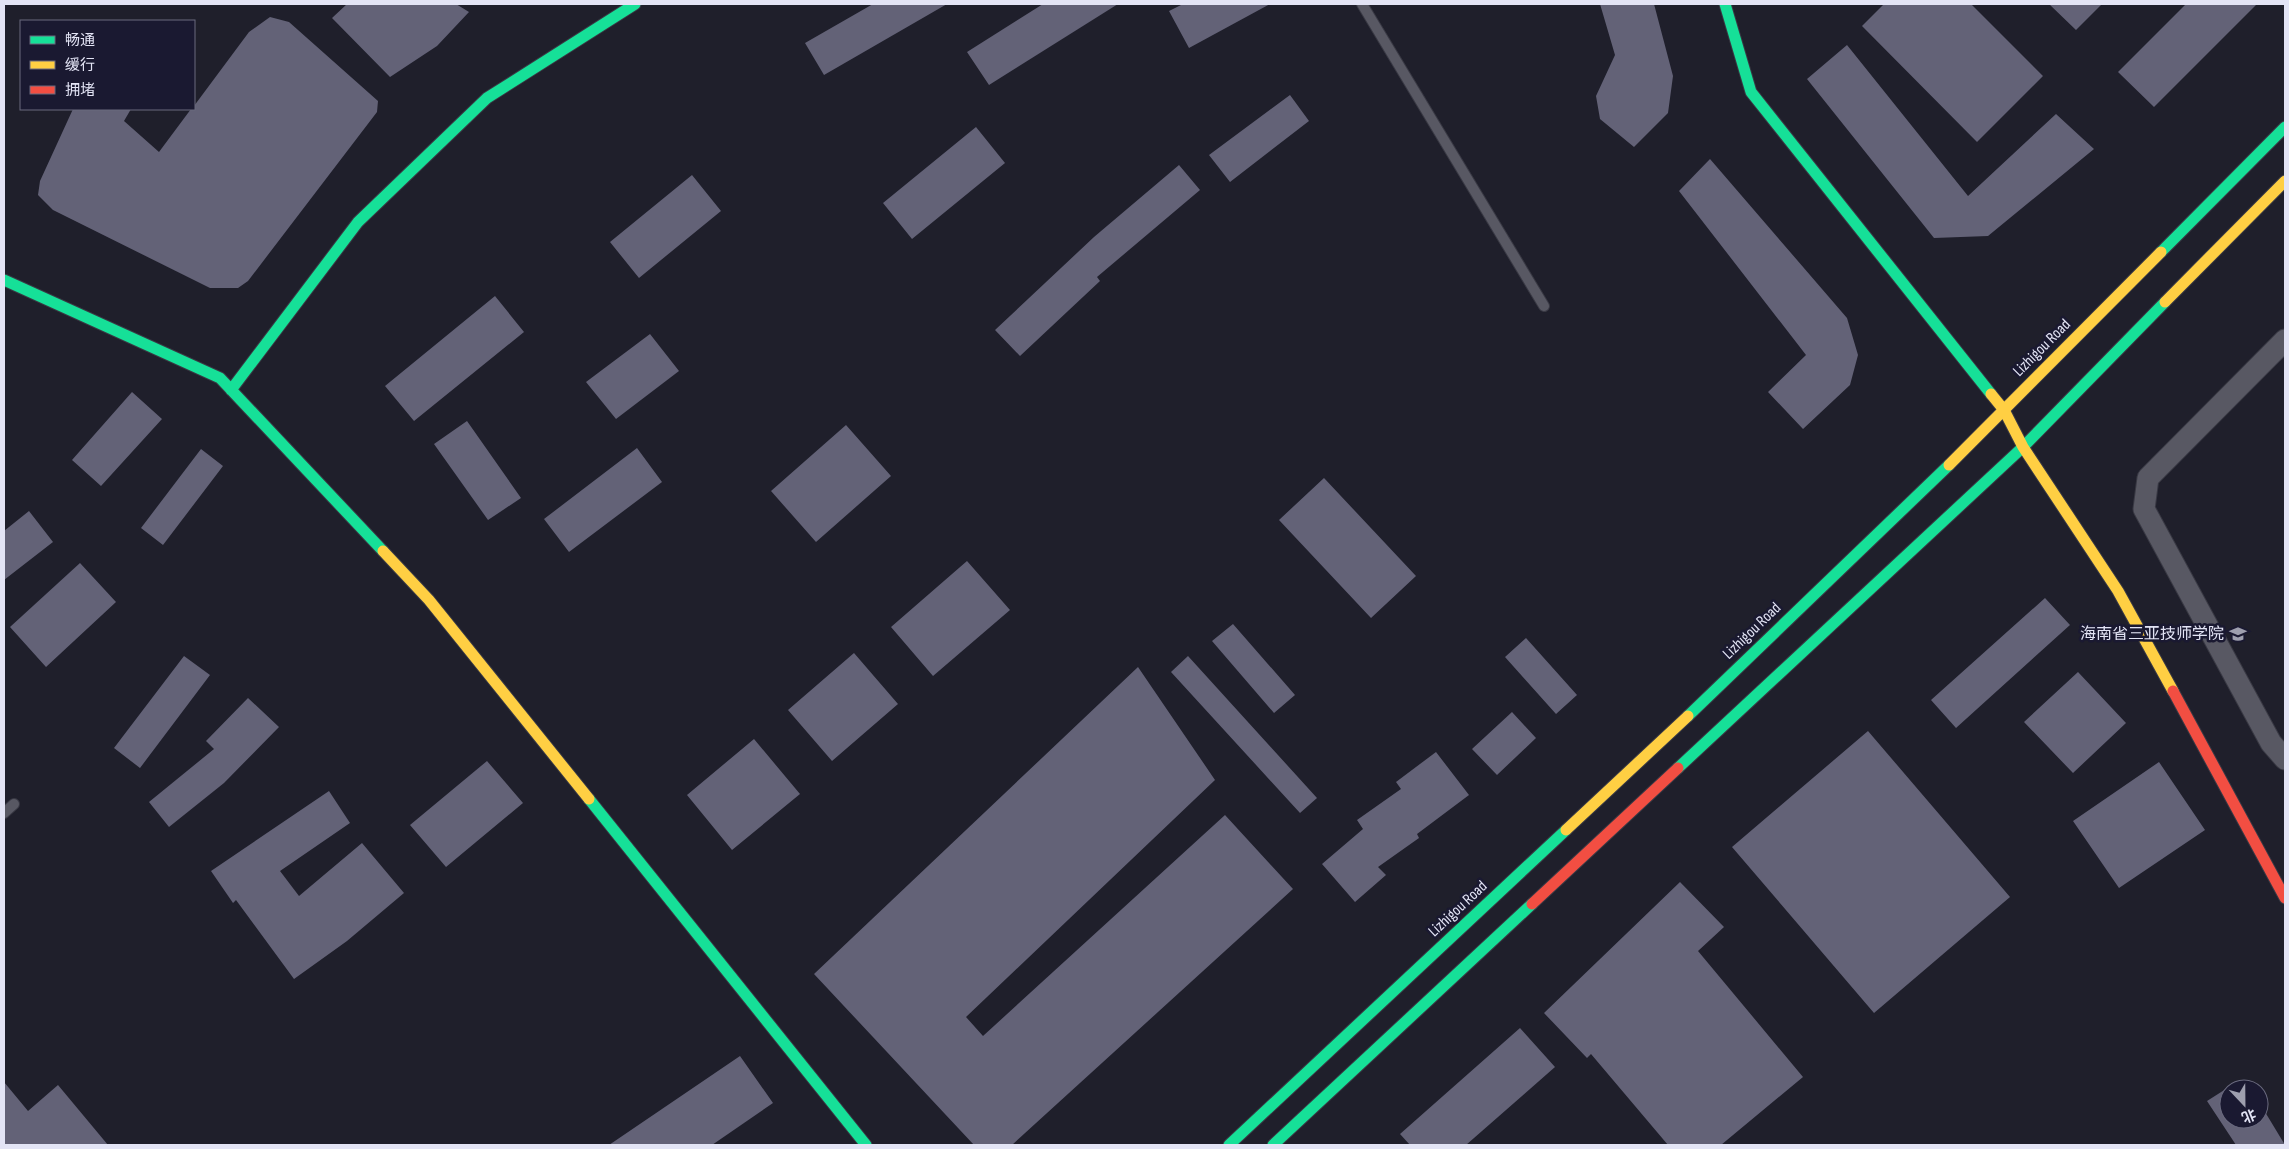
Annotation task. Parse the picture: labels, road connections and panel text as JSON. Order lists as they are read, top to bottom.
{
  "streets": {
    "main road": ["Lizhigou Road"]
  },
  "places": {
    "school or university": ["海南省三亚技师学院"]
  },
  "legend": ["畅通", "缓行", "拥堵"],
  "north": "bottom"
}
